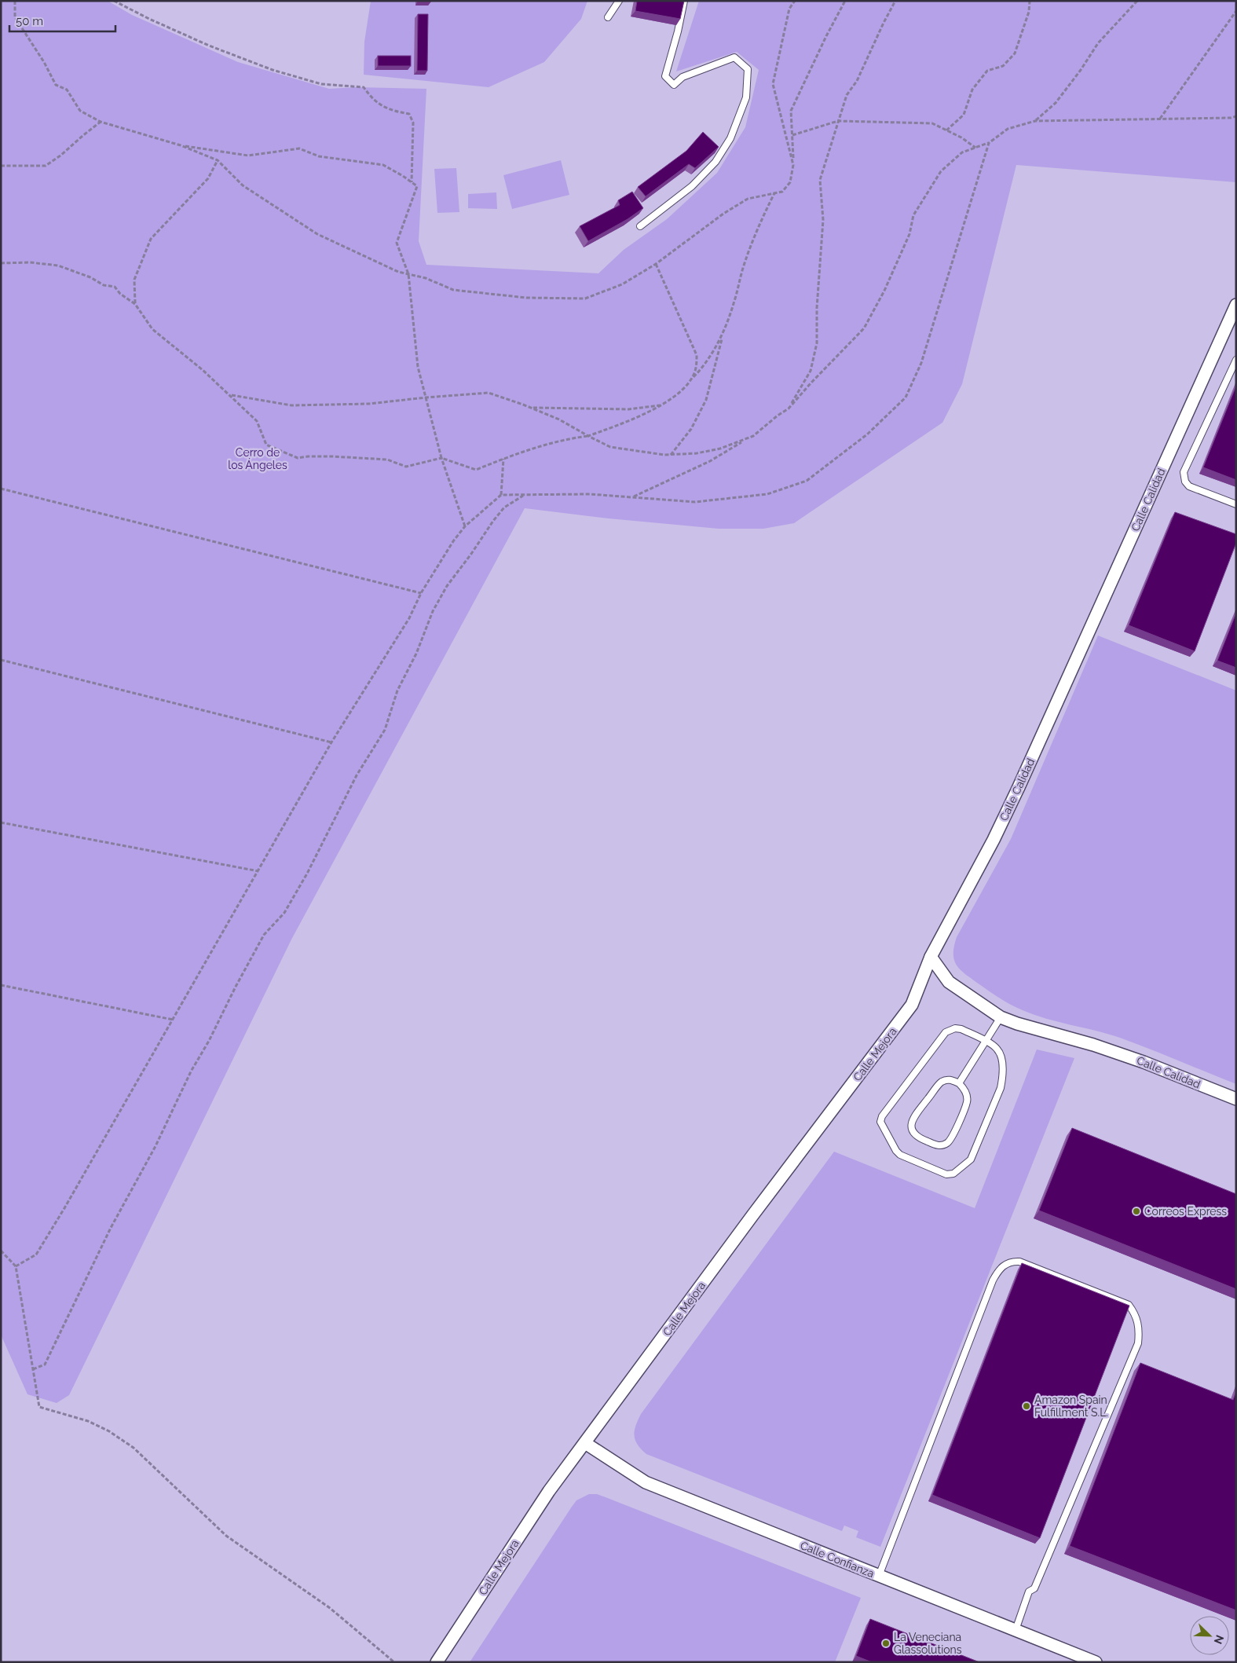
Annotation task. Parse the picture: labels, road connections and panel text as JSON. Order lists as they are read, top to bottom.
{
  "streets": {
    "street": ["Calle Calidad", "Calle Mejora", "Calle Confianza"]
  },
  "crossings": [
    ["Calle Calidad", "Calle Mejora"],
    ["Calle Mejora", "Calle Confianza"]
  ],
  "parks": ["Cerro de los Ángeles"],
  "places": ["Correos Express", "Amazon Spain Fulfillment S.L.", "La Veneciana Glassolutions"],
  "scale_bar": "50 m",
  "north": "bottom right"
}
